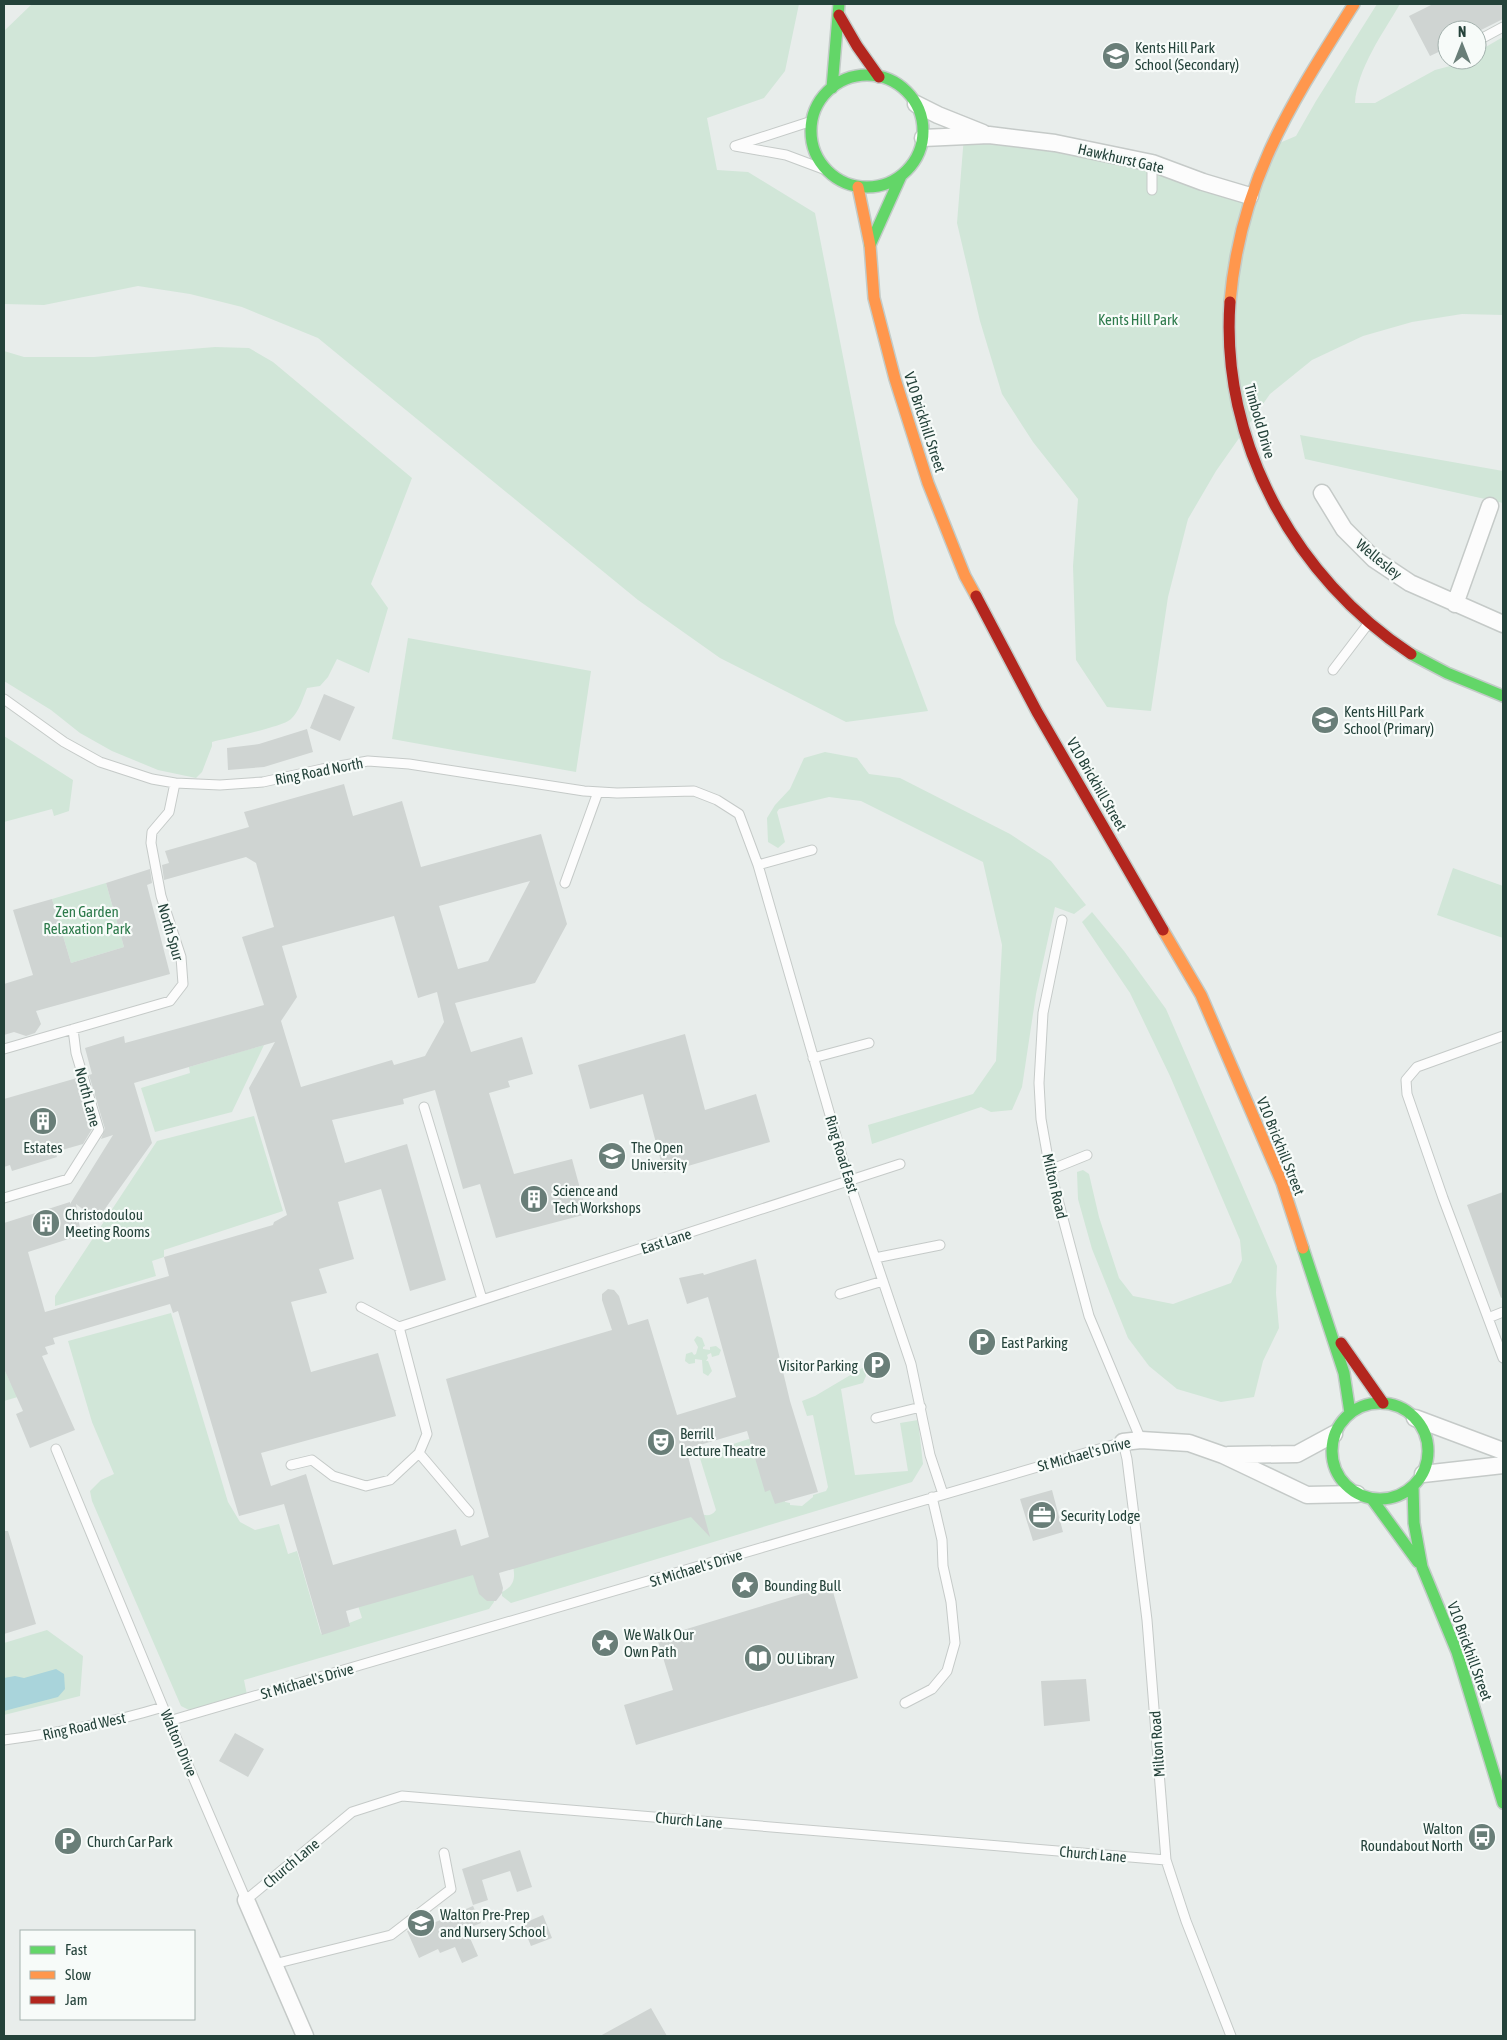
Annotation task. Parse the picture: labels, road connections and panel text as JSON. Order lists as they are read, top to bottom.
{
  "streets": {
    "street": [
      "Hawkhurst Gate",
      "Timbold Drive",
      "V10 Brickhill Street",
      "Wellesley",
      "St Michael's Drive",
      "Walton Drive"
    ],
    "lane": [
      "Ring Road North",
      "North Spur",
      "North Lane",
      "Ring Road East",
      "Milton Road",
      "East Lane",
      "Ring Road West",
      "Church Lane"
    ]
  },
  "crossings": [
    ["Hawkhurst Gate", "Timbold Drive"],
    ["Hawkhurst Gate", "V10 Brickhill Street"],
    ["V10 Brickhill Street", "St Michael's Drive"],
    ["Ring Road North", "North Spur"],
    ["Ring Road North", "Ring Road East"],
    ["North Spur", "North Lane"],
    ["Ring Road East", "East Lane"],
    ["Ring Road East", "St Michael's Drive"],
    ["Milton Road", "St Michael's Drive"],
    ["Milton Road", "Church Lane"],
    ["St Michael's Drive", "Walton Drive"],
    ["Ring Road West", "Walton Drive"],
    ["Walton Drive", "Church Lane"]
  ],
  "parks": ["Kents Hill Park", "Zen Garden Relaxation Park"],
  "places": {
    "school or university": [
      "Kents Hill Park School (Secondary)",
      "Kents Hill Park School (Primary)",
      "The Open University",
      "Walton Pre-Prep and Nursery School"
    ],
    "building": ["Estates", "Science and Tech Workshops", "Christodoulou Meeting Rooms"],
    "parking": ["East Parking", "Visitor Parking", "Church Car Park"],
    "theatre": ["Berrill Lecture Theatre"],
    "office": ["Security Lodge"],
    "place": ["Bounding Bull", "We Walk Our Own Path"],
    "library": ["OU Library"],
    "bus stop": ["Walton Roundabout North"]
  },
  "legend": ["Fast", "Slow", "Jam"],
  "north": "top"
}
